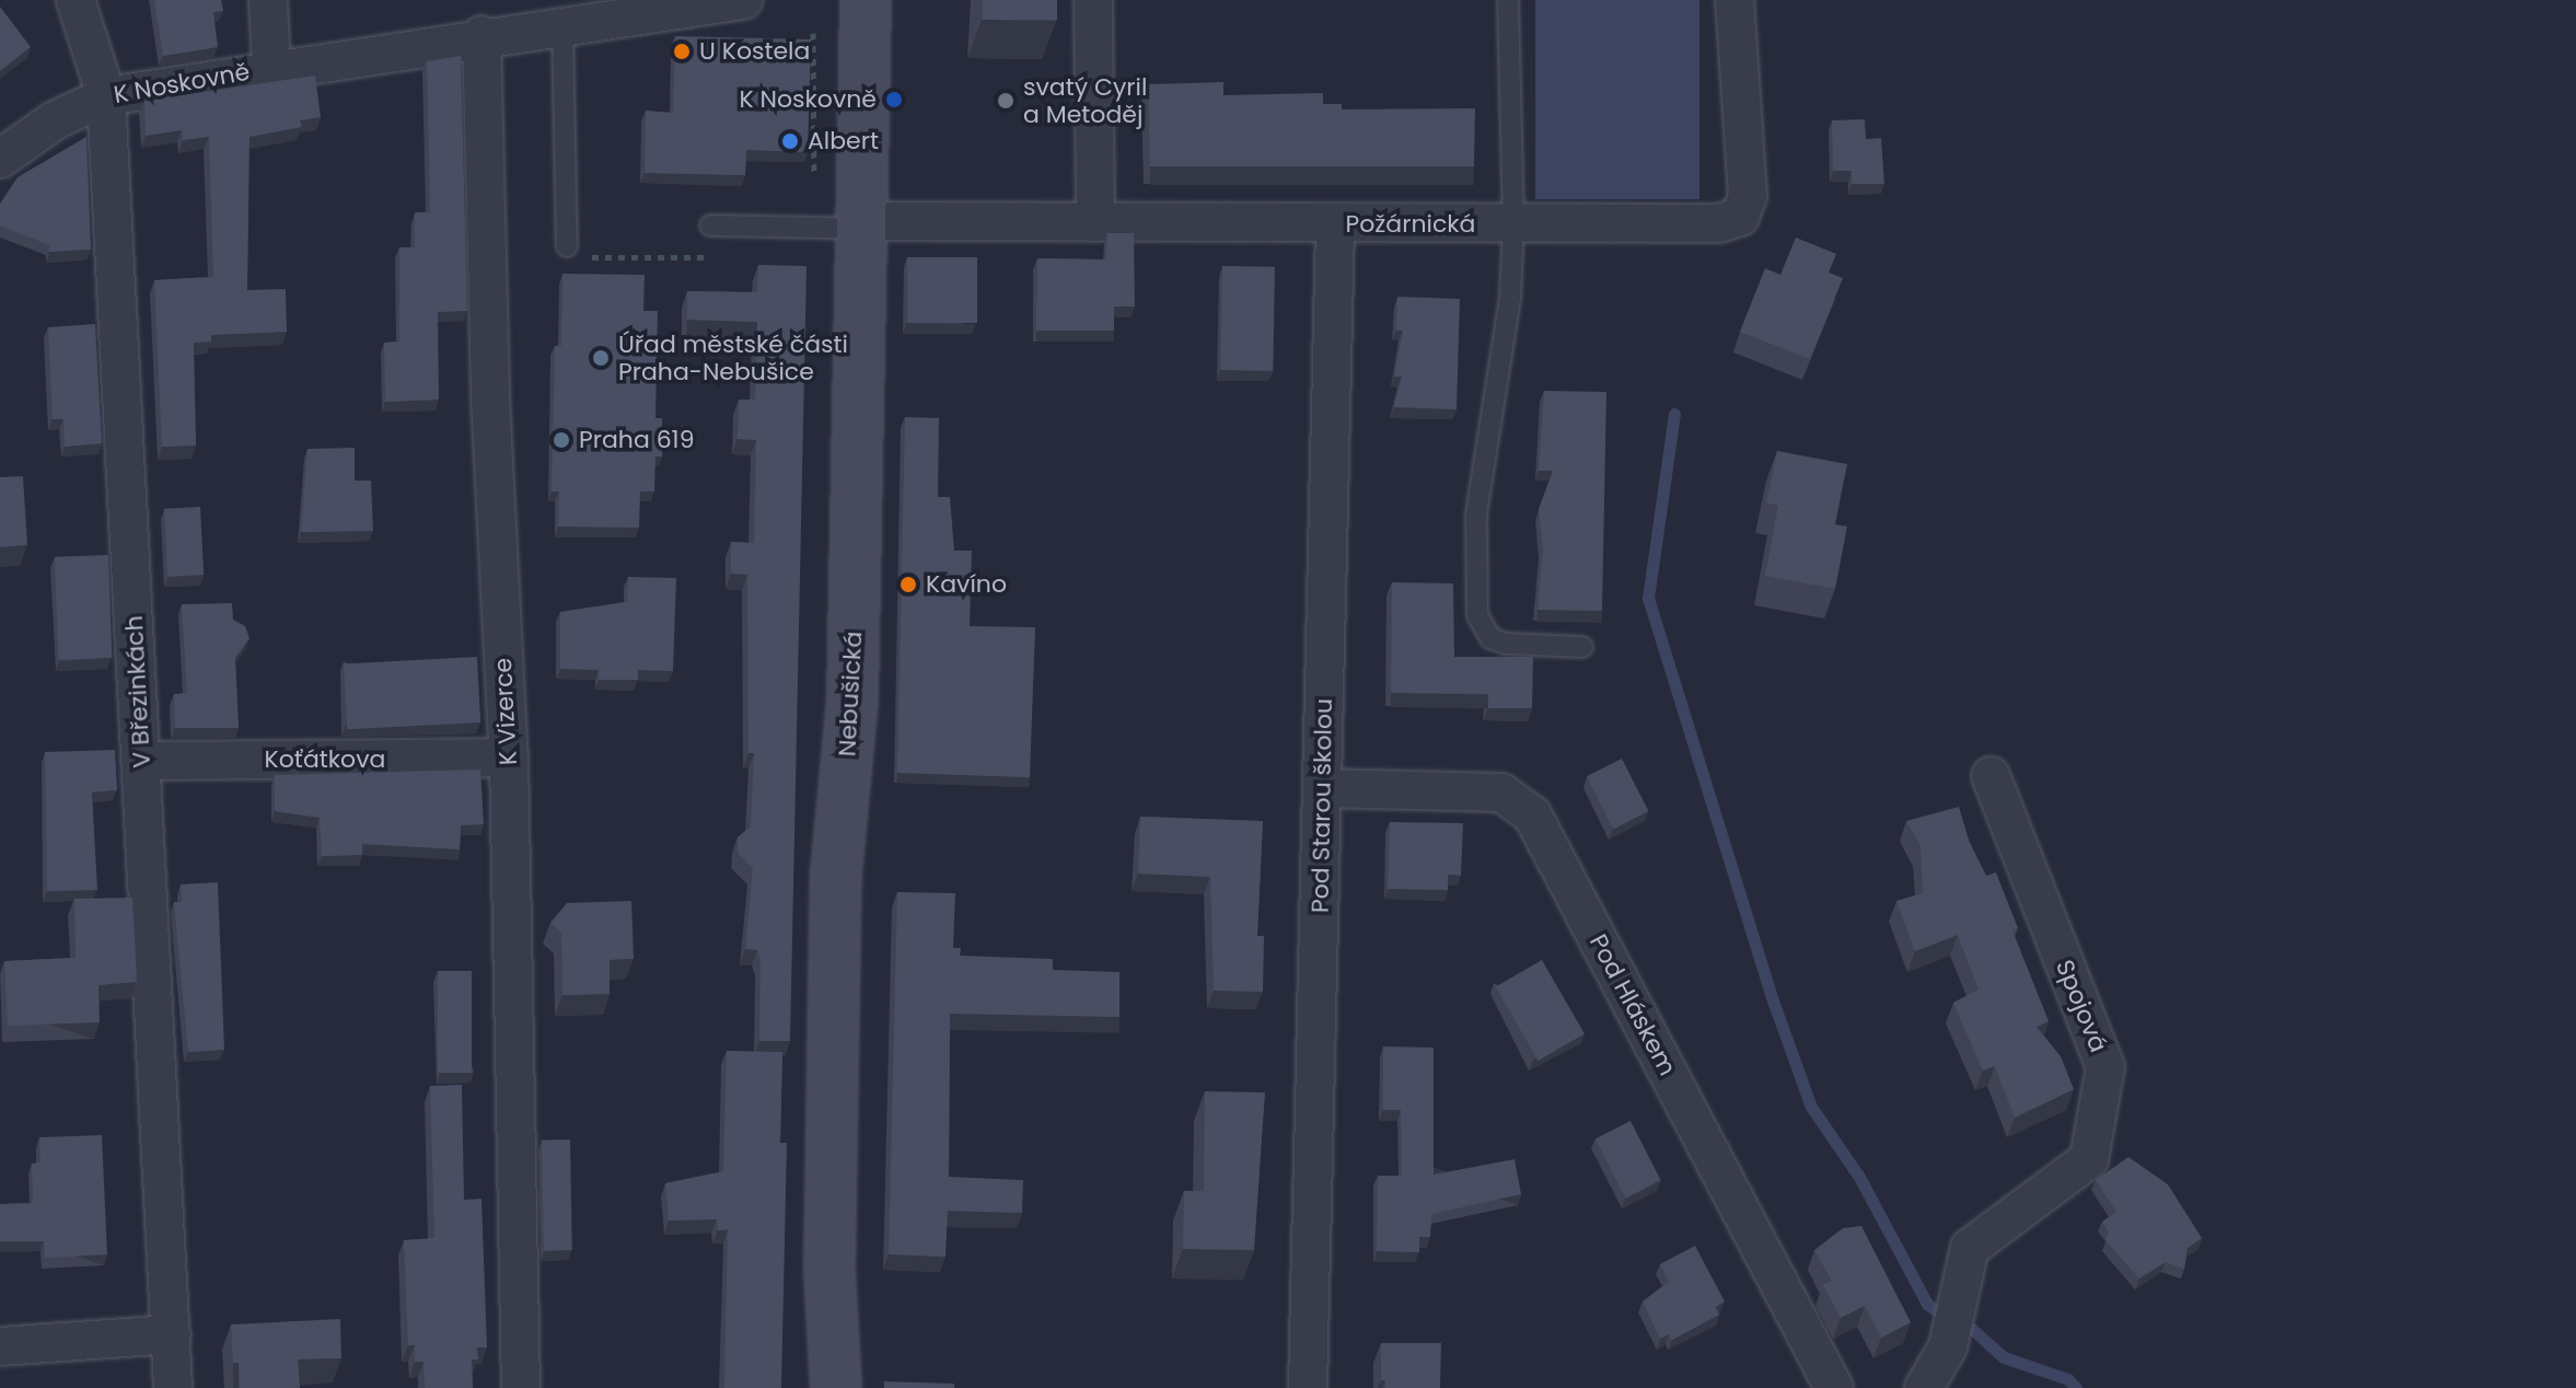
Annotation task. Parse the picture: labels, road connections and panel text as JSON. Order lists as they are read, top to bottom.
{
  "streets": {
    "street": [
      "K Noskovně",
      "Požárnická",
      "V Březinkách",
      "Nebušická",
      "K Vizerce",
      "Koťátkova",
      "Pod Starou školou",
      "Pod Hláskem",
      "Spojová"
    ]
  },
  "crossings": [
    ["K Noskovně", "V Březinkách"],
    ["K Noskovně", "K Vizerce"],
    ["Požárnická", "Nebušická"],
    ["Požárnická", "Pod Starou školou"],
    ["V Březinkách", "Koťátkova"],
    ["K Vizerce", "Koťátkova"],
    ["Pod Starou školou", "Pod Hláskem"]
  ],
  "places": [
    "U Kostela",
    "K Noskovně",
    "svatý Cyril a Metoděj",
    "Albert",
    "Úřad městské části Praha-Nebušice",
    "Praha 619",
    "Kavíno"
  ]
}
